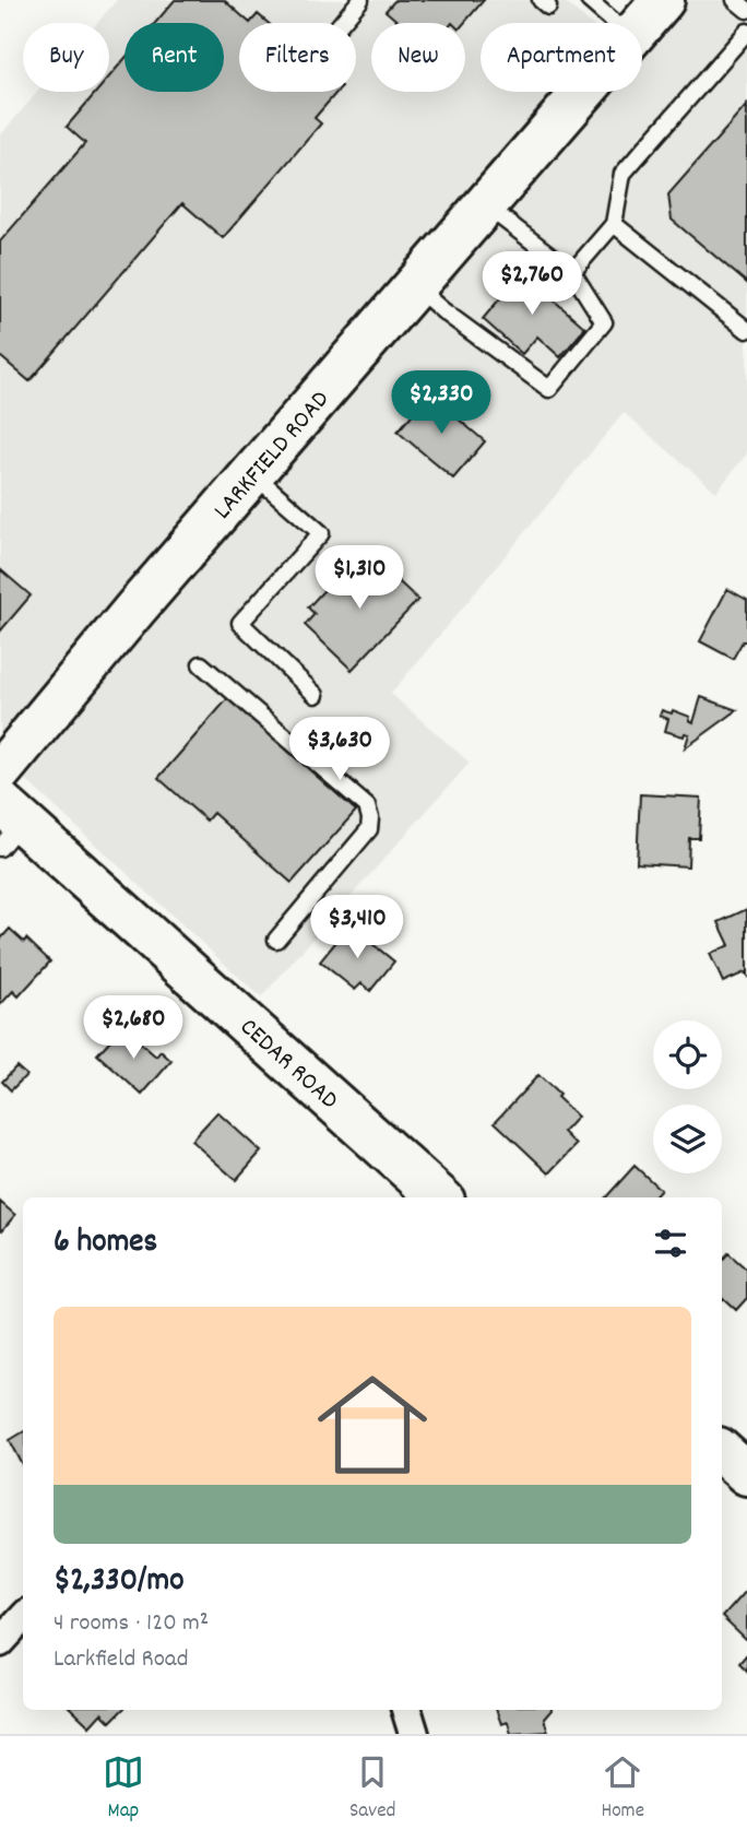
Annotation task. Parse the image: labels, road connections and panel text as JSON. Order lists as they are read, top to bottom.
{
  "streets": {
    "main road": ["LARKFIELD ROAD", "CEDAR ROAD"]
  },
  "page": {
    "chip": [
      "Buy",
      "Rent",
      "Filters",
      "New",
      "Apartment"
    ],
    "price": [
      "$2,760",
      "$2,330",
      "$1,310",
      "$3,630",
      "$3,410",
      "$2,680"
    ],
    "heading": "6 homes",
    "list": [
      {
        "name": "$2,330/mo",
        "note": "4 rooms · 120 m² · Larkfield Road"
      }
    ],
    "tabs": ["Map", "Saved", "Home"]
  }
}
